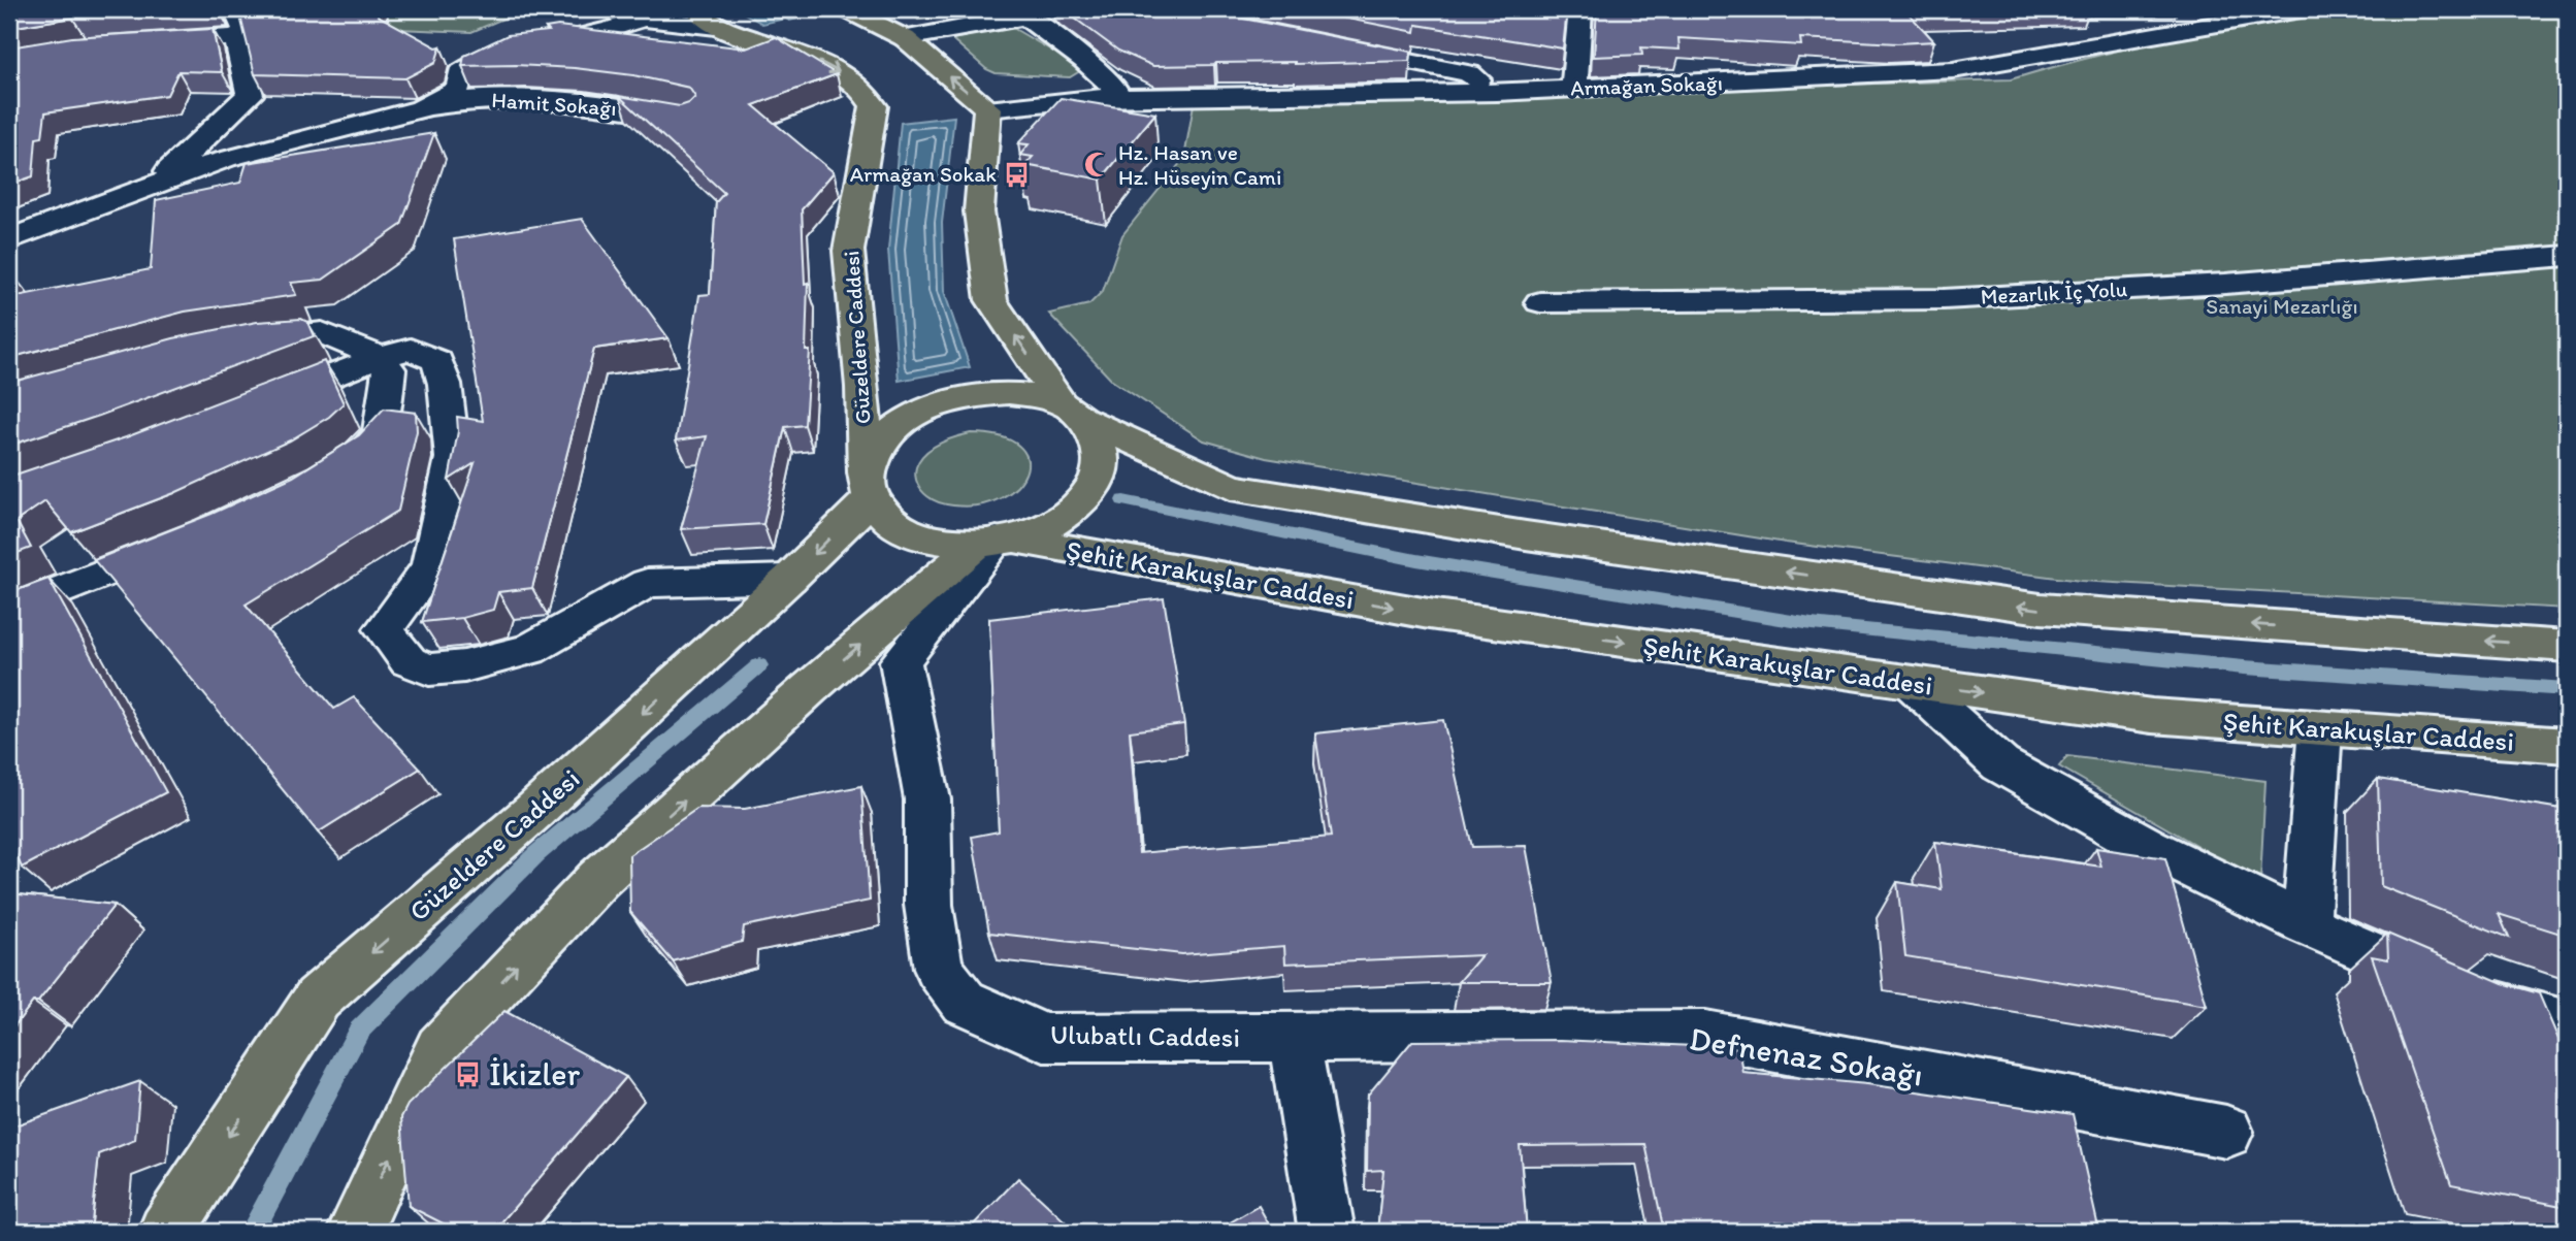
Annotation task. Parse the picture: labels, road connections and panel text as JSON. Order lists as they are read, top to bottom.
{
  "streets": {
    "main road": ["Güzeldere Caddesi", "Şehit Karakuşlar Caddesi"],
    "street": [
      "Armağan Sokağı",
      "Hamit Sokağı",
      "Mezarlık İç Yolu",
      "Ulubatlı Caddesi",
      "Defnenaz Sokağı"
    ]
  },
  "crossings": [
    ["Güzeldere Caddesi", "Şehit Karakuşlar Caddesi"],
    ["Güzeldere Caddesi", "Ulubatlı Caddesi"],
    ["Şehit Karakuşlar Caddesi", "Ulubatlı Caddesi"],
    ["Ulubatlı Caddesi", "Defnenaz Sokağı"]
  ],
  "parks": ["Sanayi Mezarlığı"],
  "places": {
    "mosque": ["Hz. Hasan ve Hz. Hüseyin Cami"],
    "bus stop": ["Armağan Sokak", "İkizler"]
  }
}
